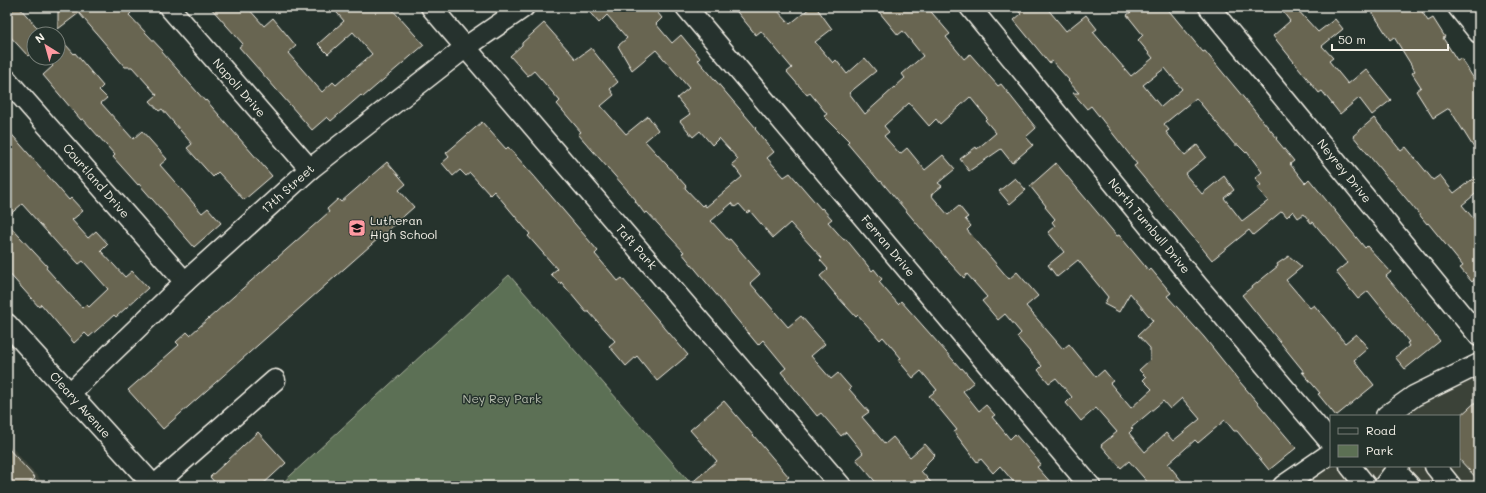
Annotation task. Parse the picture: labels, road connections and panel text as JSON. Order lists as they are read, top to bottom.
{
  "streets": {
    "street": [
      "Napoli Drive",
      "Neyrey Drive",
      "Courtland Drive",
      "17th Street",
      "North Turnbull Drive",
      "Ferran Drive",
      "Taft Park",
      "Cleary Avenue"
    ]
  },
  "crossings": [
    ["Napoli Drive", "17th Street"],
    ["Courtland Drive", "17th Street"],
    ["17th Street", "Taft Park"],
    ["17th Street", "Cleary Avenue"]
  ],
  "parks": ["Ney Rey Park"],
  "places": {
    "school or university": ["Lutheran High School"]
  },
  "legend": ["Road", "Park"],
  "scale_bar": "50 m",
  "north": "top left"
}
